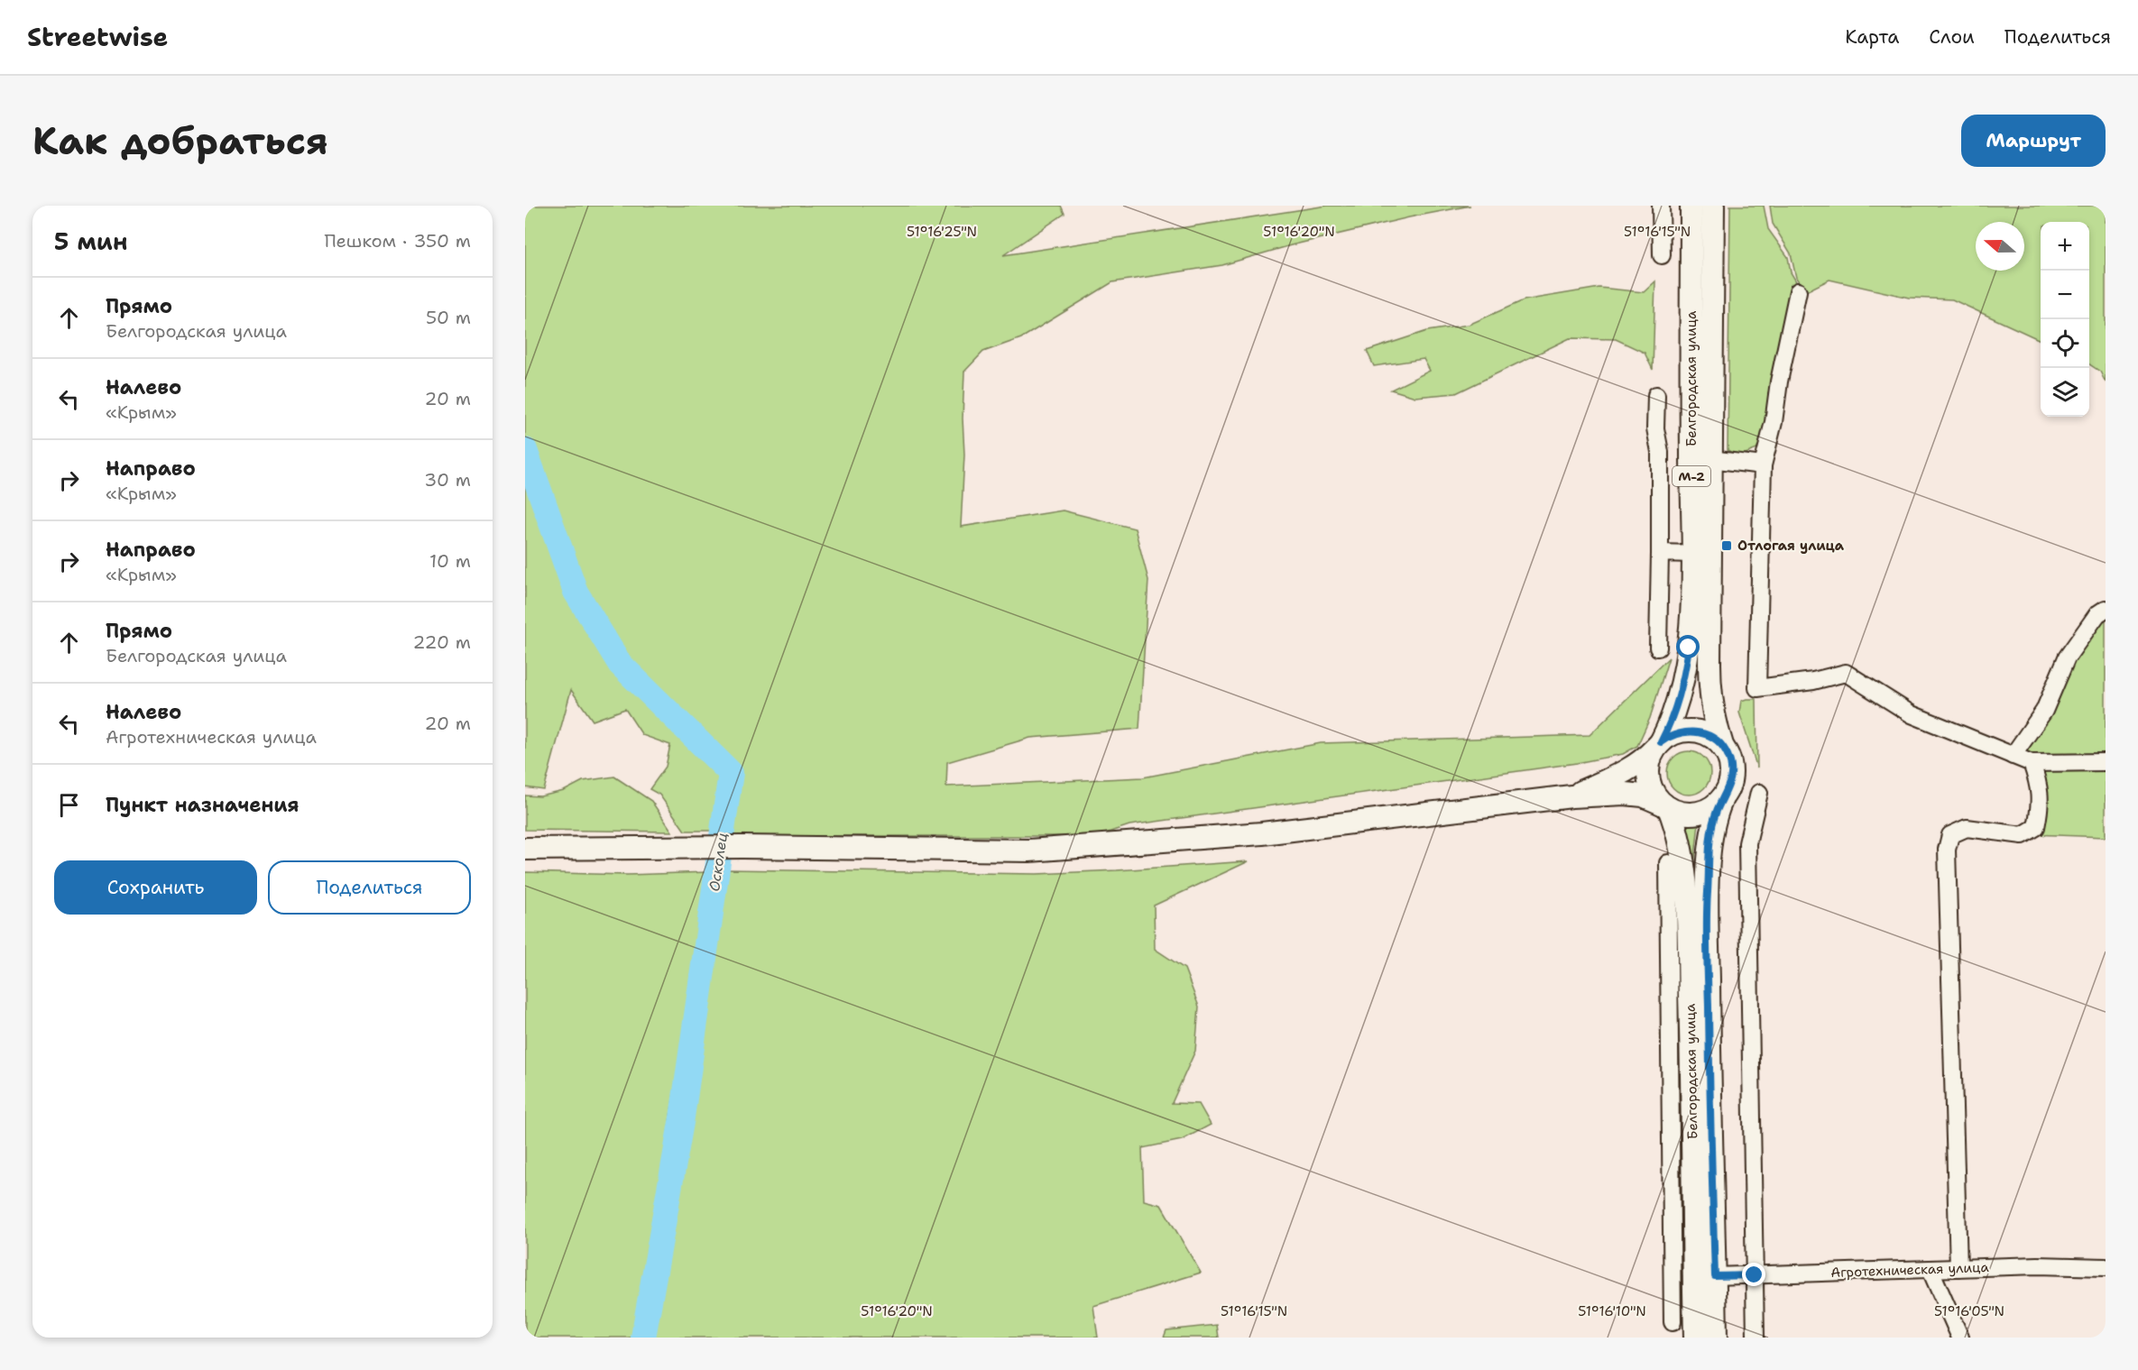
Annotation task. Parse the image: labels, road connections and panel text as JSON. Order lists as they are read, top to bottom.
{
  "streets": {
    "main road": ["Белгородская улица", "М-2"],
    "street": ["Агротехническая улица"]
  },
  "crossings": [
    ["Белгородская улица", "М-2"],
    ["Белгородская улица", "Агротехническая улица"]
  ],
  "water": ["Осколец"],
  "places": {
    "transit": ["Отлогая улица"]
  },
  "north": "left",
  "page": {
    "header": "Streetwise",
    "nav": ["Карта", "Слои", "Поделиться"],
    "buttons": [
      "Маршрут",
      ["Сохранить", "Поделиться"]
    ],
    "title": "Как добраться",
    "heading": ["5 мин", "Пешком · 350 m"],
    "map_buttons": ["+", "−"],
    "list": [
      ["Прямо", "Белгородская улица", "50 m"],
      ["Налево", "«Крым»", "20 m"],
      ["Направо", "«Крым»", "30 m"],
      ["Направо", "«Крым»", "10 m"],
      ["Прямо", "Белгородская улица", "220 m"],
      ["Налево", "Агротехническая улица", "20 m"],
      "Пункт назначения"
    ]
  },
  "coordinates": [
    "51°16'25\"N",
    "51°16'20\"N",
    "51°16'15\"N",
    "51°16'10\"N",
    "51°16'05\"N"
  ]
}
